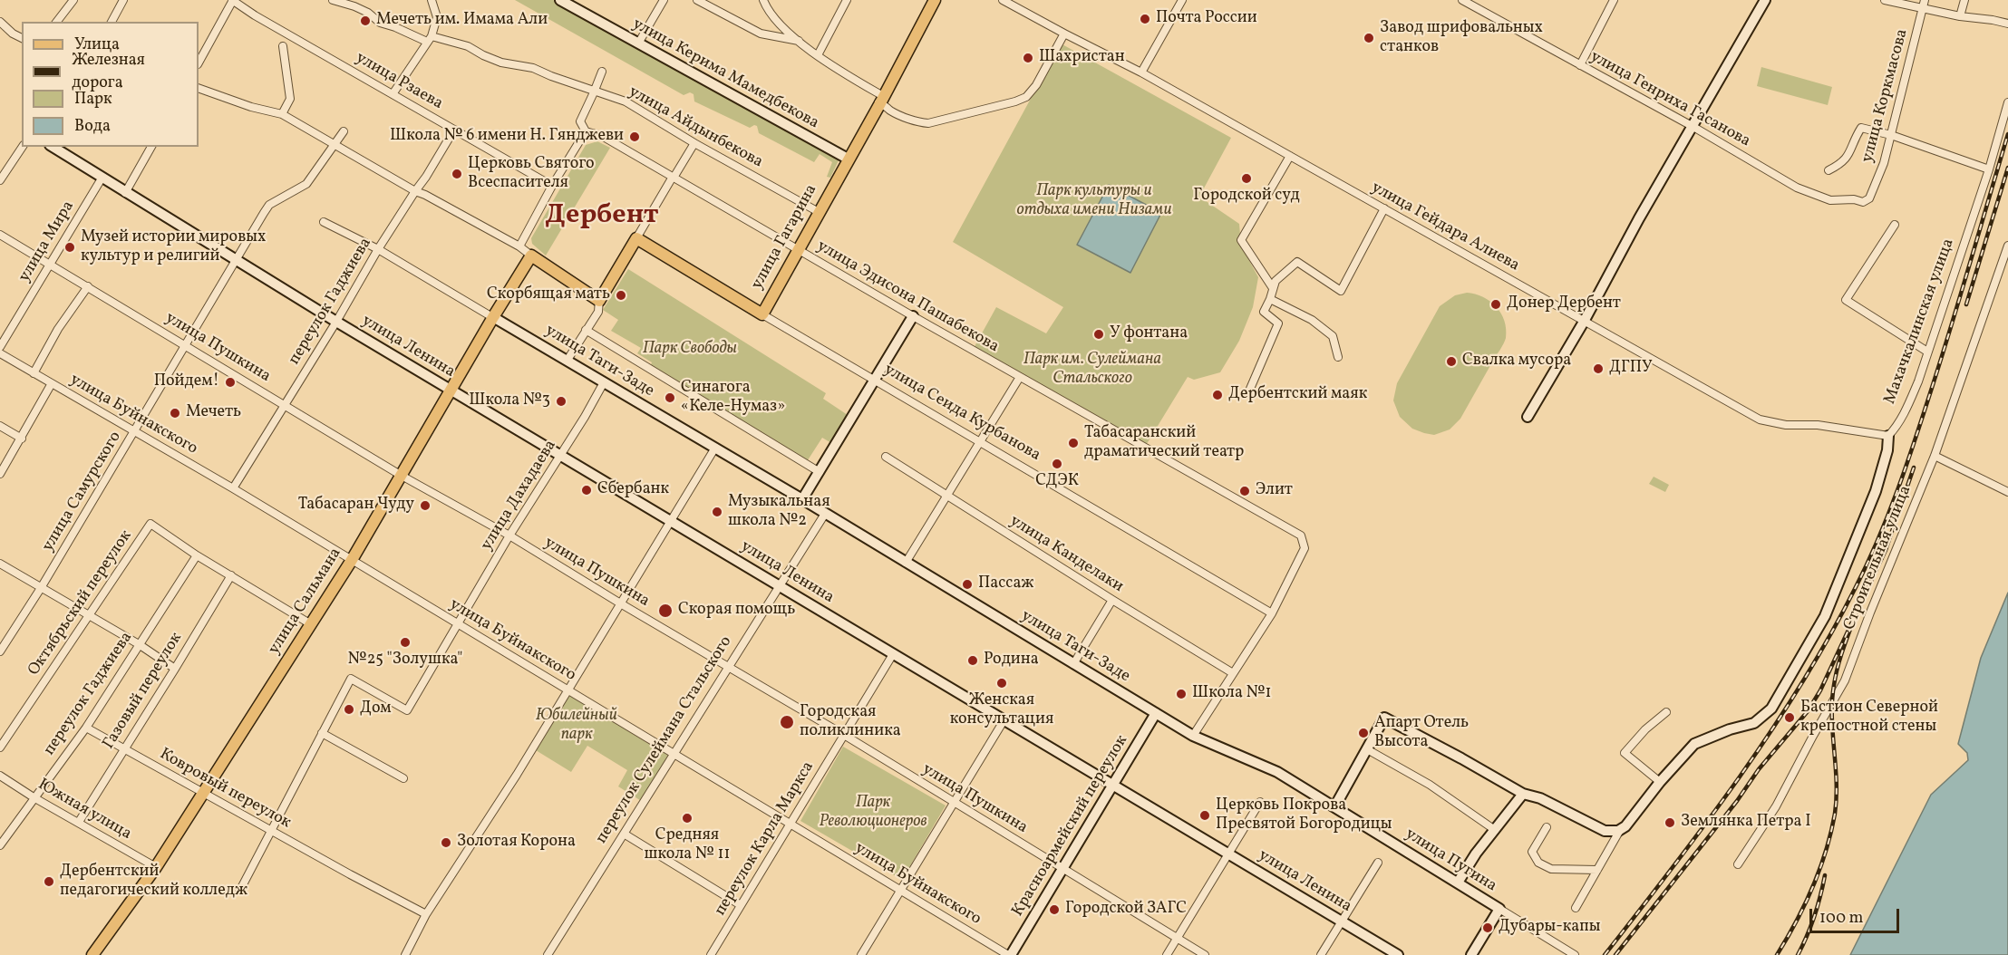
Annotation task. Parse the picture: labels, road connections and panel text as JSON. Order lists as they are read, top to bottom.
{
  "streets": {
    "main road": ["улица Гагарина", "улица Сеида Курбанова", "улица Сальмана"],
    "street": [
      "улица Керима Мамедбекова",
      "улица Рзаева",
      "улица Коркмасова",
      "улица Генриха Гасанова",
      "улица Айдынбекова",
      "улица Гейдара Алиева",
      "улица Мира",
      "улица Эдисона Пашабекова",
      "переулок Гаджиева",
      "Махачкалинская улица",
      "улица Ленина",
      "улица Пушкина",
      "улица Таги-Заде",
      "улица Буйнакского",
      "улица Самурского",
      "улица Дахадаева",
      "улица Канделаки",
      "Строительная улица",
      "Октябрьский переулок",
      "Газовый переулок",
      "переулок Сулеймана Стальского",
      "Ковровый переулок",
      "Южная улица",
      "Красноармейский переулок",
      "переулок Карла Маркса",
      "улица Пугина"
    ]
  },
  "crossings": [
    ["улица Керима Мамедбекова", "улица Гагарина"],
    ["улица Рзаева", "переулок Гаджиева"],
    ["улица Коркмасова", "улица Генриха Гасанова"],
    ["улица Айдынбекова", "улица Гагарина"],
    ["улица Гейдара Алиева", "Махачкалинская улица"],
    ["улица Гагарина", "улица Эдисона Пашабекова"],
    ["улица Гагарина", "улица Сеида Курбанова"],
    ["улица Мира", "улица Ленина"],
    ["улица Мира", "улица Пушкина"],
    ["улица Эдисона Пашабекова", "улица Сеида Курбанова"],
    ["переулок Гаджиева", "улица Ленина"],
    ["переулок Гаджиева", "улица Пушкина"],
    ["переулок Гаджиева", "улица Таги-Заде"],
    ["переулок Гаджиева", "улица Буйнакского"],
    ["переулок Гаджиева", "Октябрьский переулок"],
    ["переулок Гаджиева", "Ковровый переулок"],
    ["переулок Гаджиева", "Южная улица"],
    ["улица Ленина", "улица Самурского"],
    ["улица Ленина", "улица Дахадаева"],
    ["улица Ленина", "улица Сальмана"],
    ["улица Ленина", "переулок Сулеймана Стальского"],
    ["улица Ленина", "Красноармейский переулок"],
    ["улица Ленина", "переулок Карла Маркса"],
    ["улица Пушкина", "улица Самурского"],
    ["улица Пушкина", "улица Дахадаева"],
    ["улица Пушкина", "улица Сальмана"],
    ["улица Пушкина", "переулок Сулеймана Стальского"],
    ["улица Пушкина", "Красноармейский переулок"],
    ["улица Пушкина", "переулок Карла Маркса"],
    ["улица Таги-Заде", "улица Дахадаева"],
    ["улица Таги-Заде", "улица Сальмана"],
    ["улица Таги-Заде", "переулок Сулеймана Стальского"],
    ["улица Таги-Заде", "Красноармейский переулок"],
    ["улица Таги-Заде", "улица Пугина"],
    ["улица Буйнакского", "улица Самурского"],
    ["улица Буйнакского", "улица Дахадаева"],
    ["улица Буйнакского", "улица Сальмана"],
    ["улица Буйнакского", "переулок Сулеймана Стальского"],
    ["улица Буйнакского", "Красноармейский переулок"],
    ["улица Буйнакского", "переулок Карла Маркса"],
    ["улица Сальмана", "Октябрьский переулок"],
    ["улица Сальмана", "Ковровый переулок"],
    ["улица Сальмана", "Южная улица"],
    ["Октябрьский переулок", "Газовый переулок"],
    ["Газовый переулок", "Ковровый переулок"],
    ["Газовый переулок", "Южная улица"]
  ],
  "districts": ["Дербент"],
  "parks": [
    "Парк культуры и отдыха имени Низами",
    "Парк Свободы",
    "Парк им. Сулеймана Стальского",
    "Юбилейный парк",
    "Парк Революционеров"
  ],
  "places": [
    "Почта России",
    "Мечеть им. Имама Али",
    "Завод шрифовальных станков",
    "Шахристан",
    "Школа № 6 имени Н. Гянджеви",
    "Церковь Святого Всеспасителя",
    "Городской суд",
    "Музей истории мировых культур и религий",
    "Скорбящая мать",
    "Донер Дербент",
    "У фонтана",
    "Свалка мусора",
    "ДГПУ",
    "Пойдем!",
    "Дербентский маяк",
    "Синагога «Келе-Нумаз»",
    "Школа №3",
    "Мечеть",
    "Табасаранский драматический театр",
    "СДЭК",
    "Сбербанк",
    "Элит",
    "Табасаран Чуду",
    "Музыкальная школа №2",
    "Пассаж",
    "Скорая помощь",
    "№25 \"Золушка\"",
    "Родина",
    "Женская консультация",
    "Школа №1",
    "Дом",
    "Бастион Северной крепостной стены",
    "Городская поликлиника",
    "Апарт Отель Высота",
    "Церковь Покрова Пресвятой Богородицы",
    "Средняя школа № 11",
    "Землянка Петра I",
    "Золотая Корона",
    "Дербентский педагогический колледж",
    "Городской ЗАГС",
    "Дубары-капы"
  ],
  "legend": [
    "Улица",
    "Железная дорога",
    "Парк",
    "Вода"
  ],
  "scale_bar": "100 m"
}
